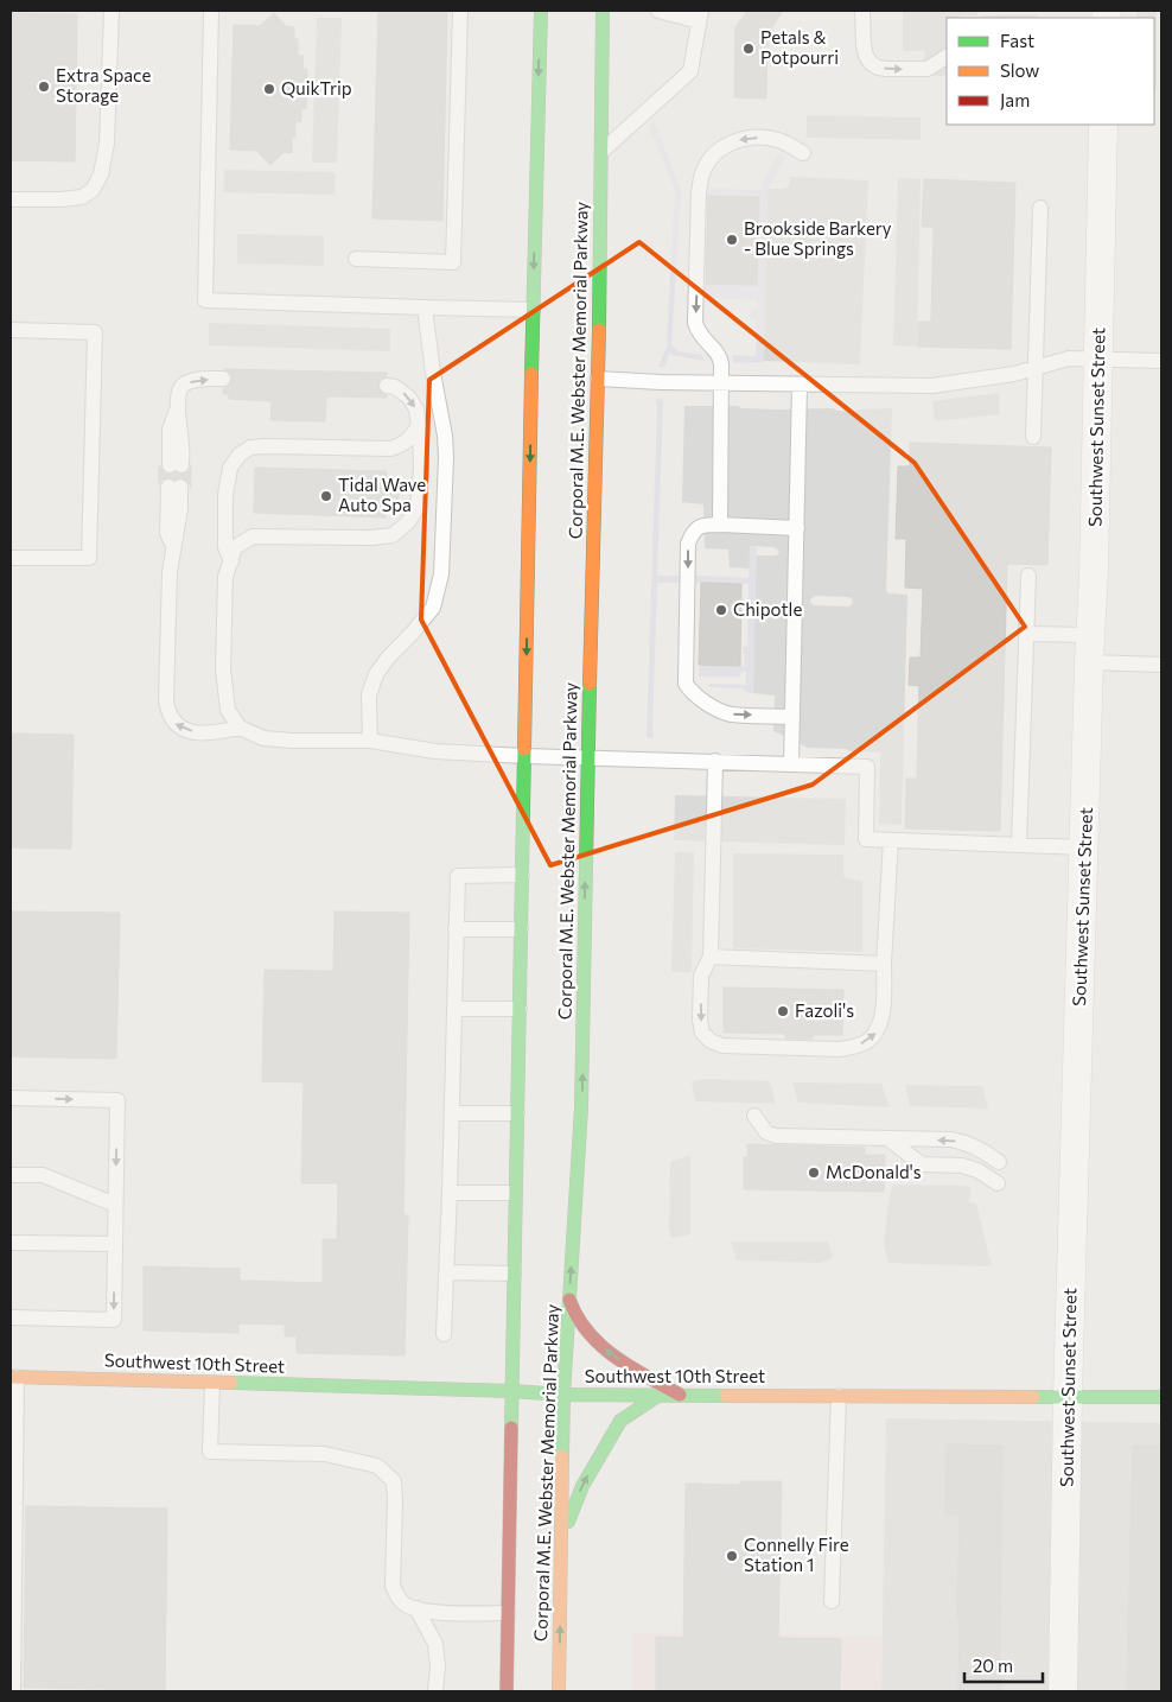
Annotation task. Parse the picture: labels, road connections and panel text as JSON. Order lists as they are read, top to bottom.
{
  "streets": {
    "main road": ["Corporal M.E. Webster Memorial Parkway", "Southwest 10th Street"],
    "street": ["Southwest Sunset Street"]
  },
  "crossings": [
    ["Corporal M.E. Webster Memorial Parkway", "Southwest 10th Street"],
    ["Southwest Sunset Street", "Southwest 10th Street"]
  ],
  "places": [
    "Petals & Potpourri",
    "Extra Space Storage",
    "QuikTrip",
    "Brookside Barkery - Blue Springs",
    "Tidal Wave Auto Spa",
    "Chipotle",
    "Fazoli's",
    "McDonald's",
    "Connelly Fire Station 1"
  ],
  "legend": ["Fast", "Slow", "Jam"],
  "scale_bar": "20 m"
}
